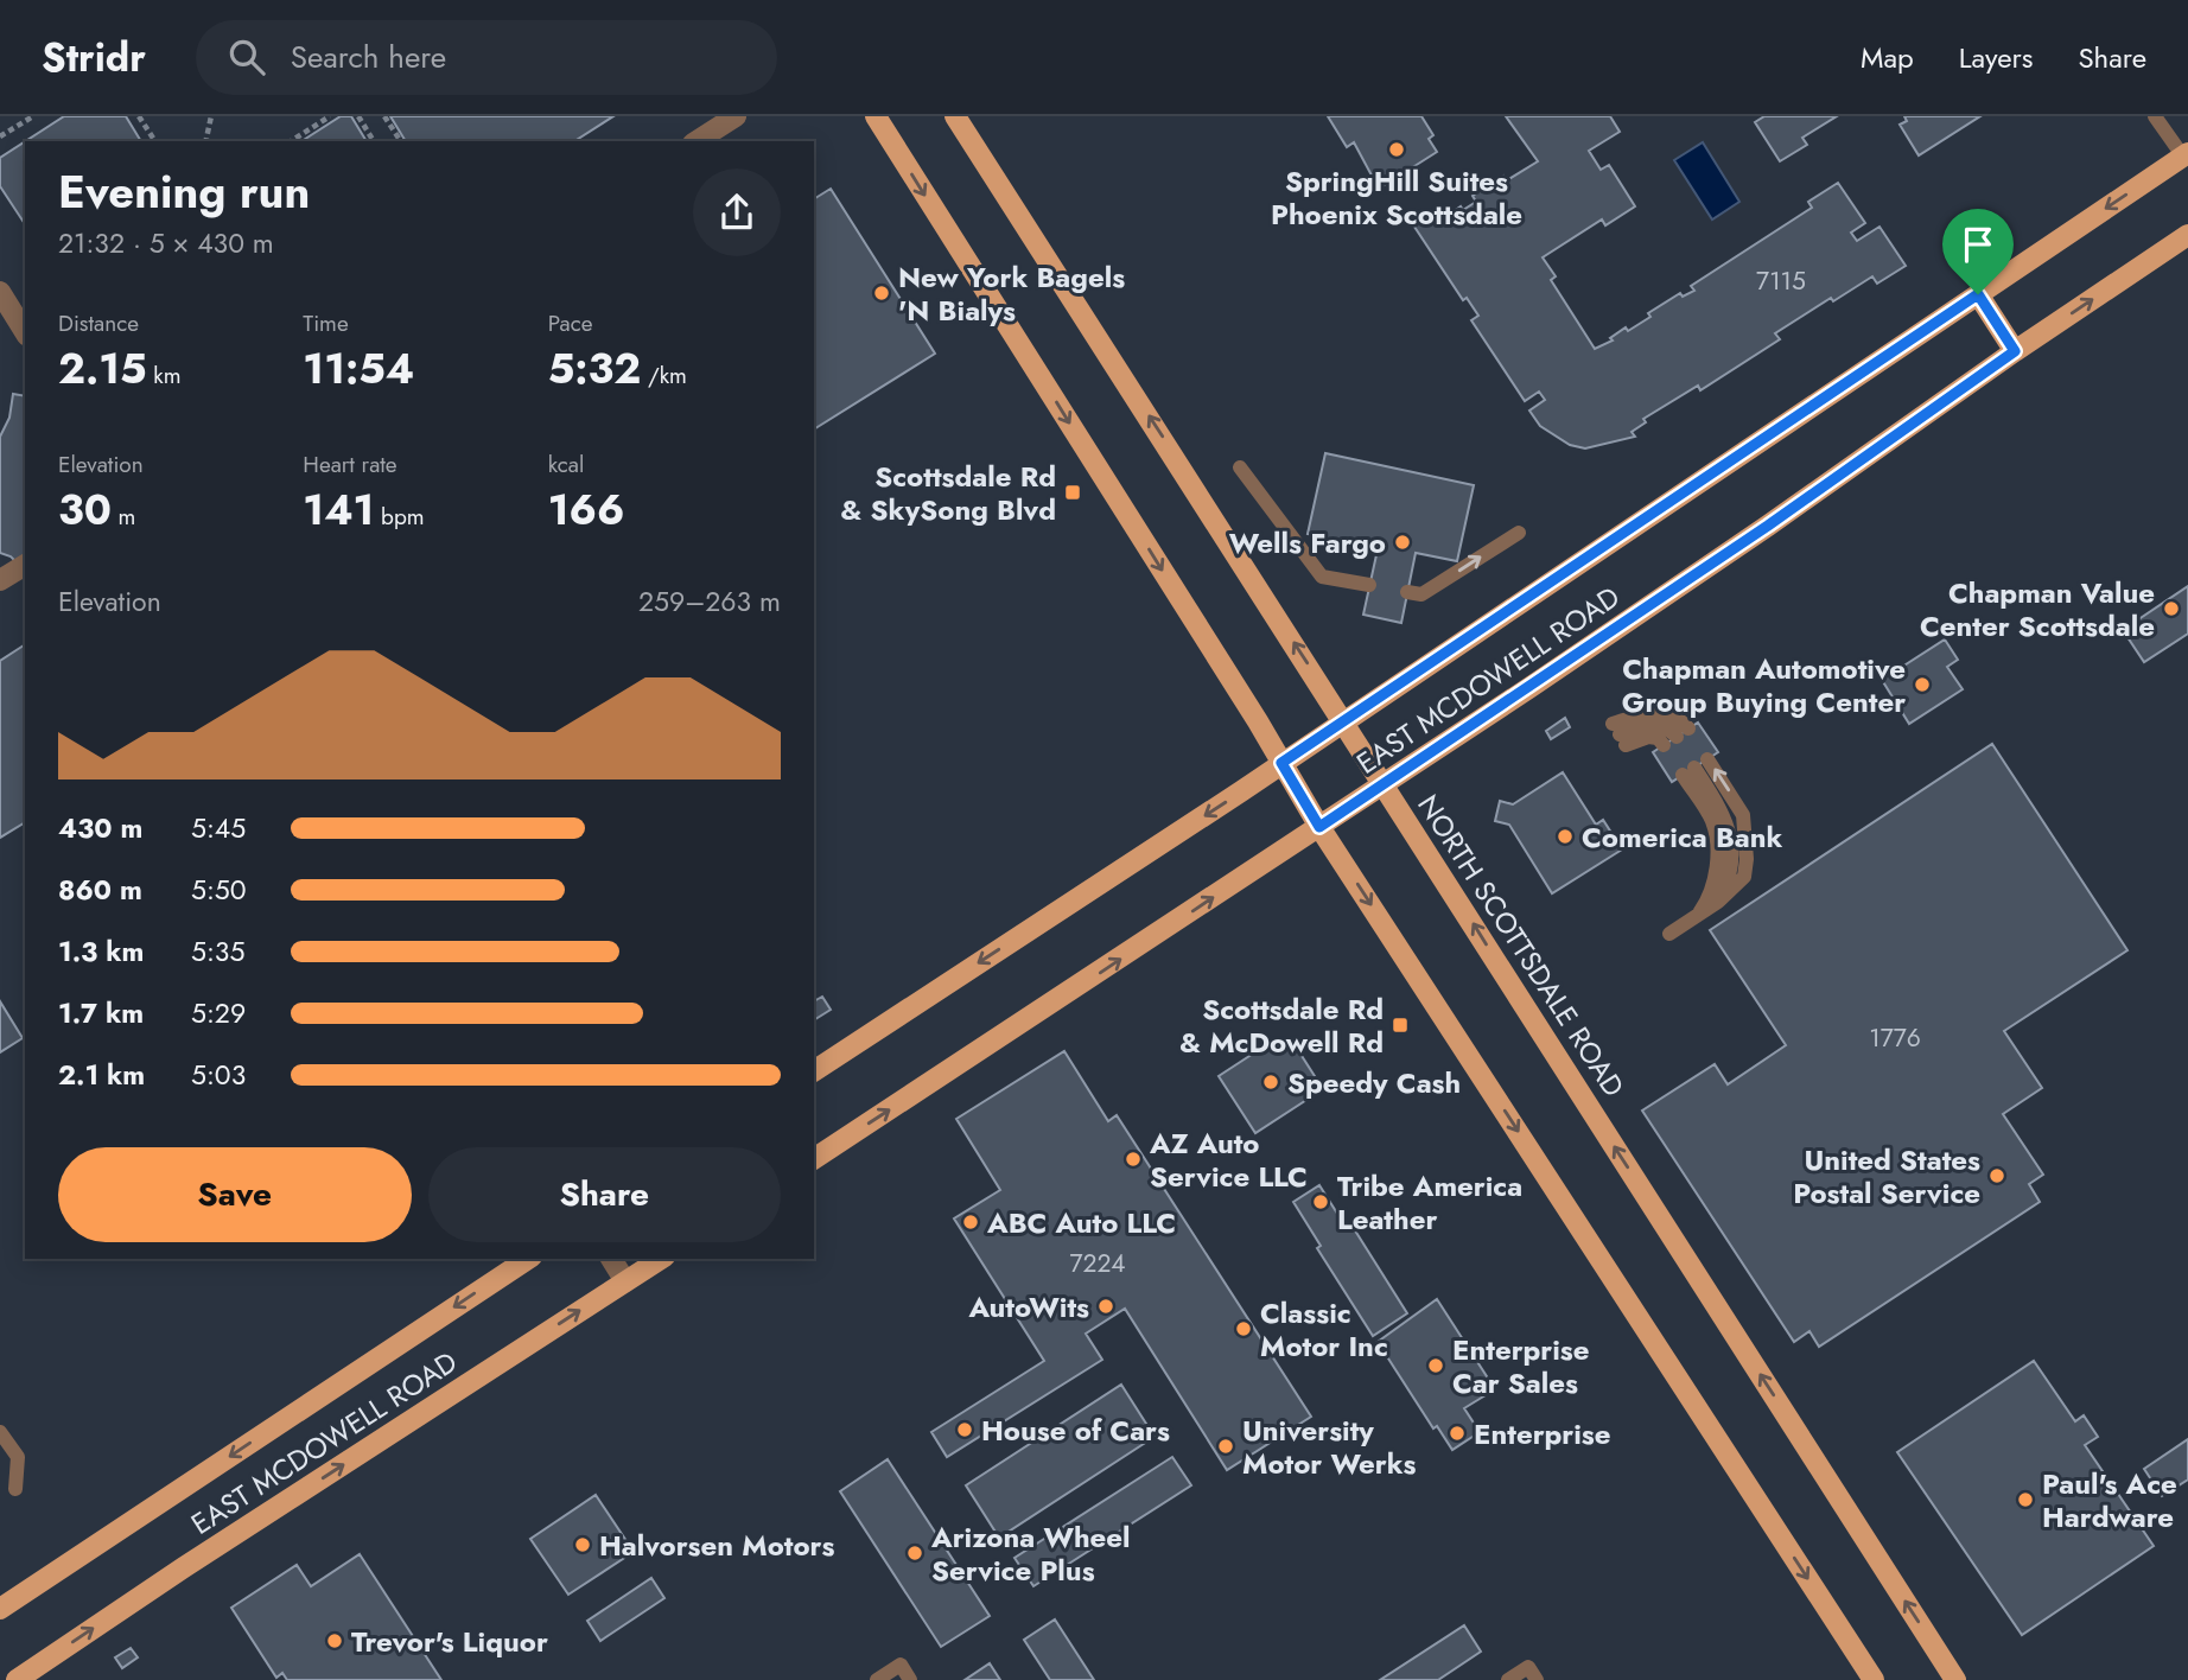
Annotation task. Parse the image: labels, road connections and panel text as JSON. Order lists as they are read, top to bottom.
{
  "streets": {
    "main road": ["EAST MCDOWELL ROAD", "NORTH SCOTTSDALE ROAD"]
  },
  "crossings": [
    ["EAST MCDOWELL ROAD", "NORTH SCOTTSDALE ROAD"]
  ],
  "places": {
    "other": [
      "SpringHill Suites Phoenix Scottsdale",
      "New York Bagels 'N Bialys",
      "Wells Fargo",
      "Chapman Value Center Scottsdale",
      "Chapman Automotive Group Buying Center",
      "Comerica Bank",
      "Speedy Cash",
      "AZ Auto Service LLC",
      "United States Postal Service",
      "Tribe America Leather",
      "ABC Auto LLC",
      "AutoWits",
      "Classic Motor Inc",
      "Enterprise Car Sales",
      "House of Cars",
      "Enterprise",
      "University Motor Werks",
      "Paul's Ace Hardware",
      "Halvorsen Motors",
      "Arizona Wheel Service Plus",
      "Trevor's Liquor"
    ],
    "transit": ["Scottsdale Rd & SkySong Blvd", "Scottsdale Rd & McDowell Rd"]
  },
  "house_numbers": ["7115", "1776", "7224"],
  "page": {
    "header": "Stridr",
    "search": "Search here",
    "nav": ["Map", "Layers", "Share"],
    "heading": ["Evening run", "21:32 · 5 × 430 m"],
    "stats": [
      ["Distance", "2.15 km"],
      ["Time", "11:54"],
      ["Pace", "5:32 /km"],
      ["Elevation", "30 m"],
      ["Heart rate", "141 bpm"],
      ["kcal", "166"]
    ],
    "chart": ["Elevation", "259–263 m"],
    "list": [
      {
        "name": "430 m",
        "note": "5:45"
      },
      {
        "name": "860 m",
        "note": "5:50"
      },
      {
        "name": "1.3 km",
        "note": "5:35"
      },
      {
        "name": "1.7 km",
        "note": "5:29"
      },
      {
        "name": "2.1 km",
        "note": "5:03"
      }
    ],
    "buttons": ["Save", "Share"]
  }
}
